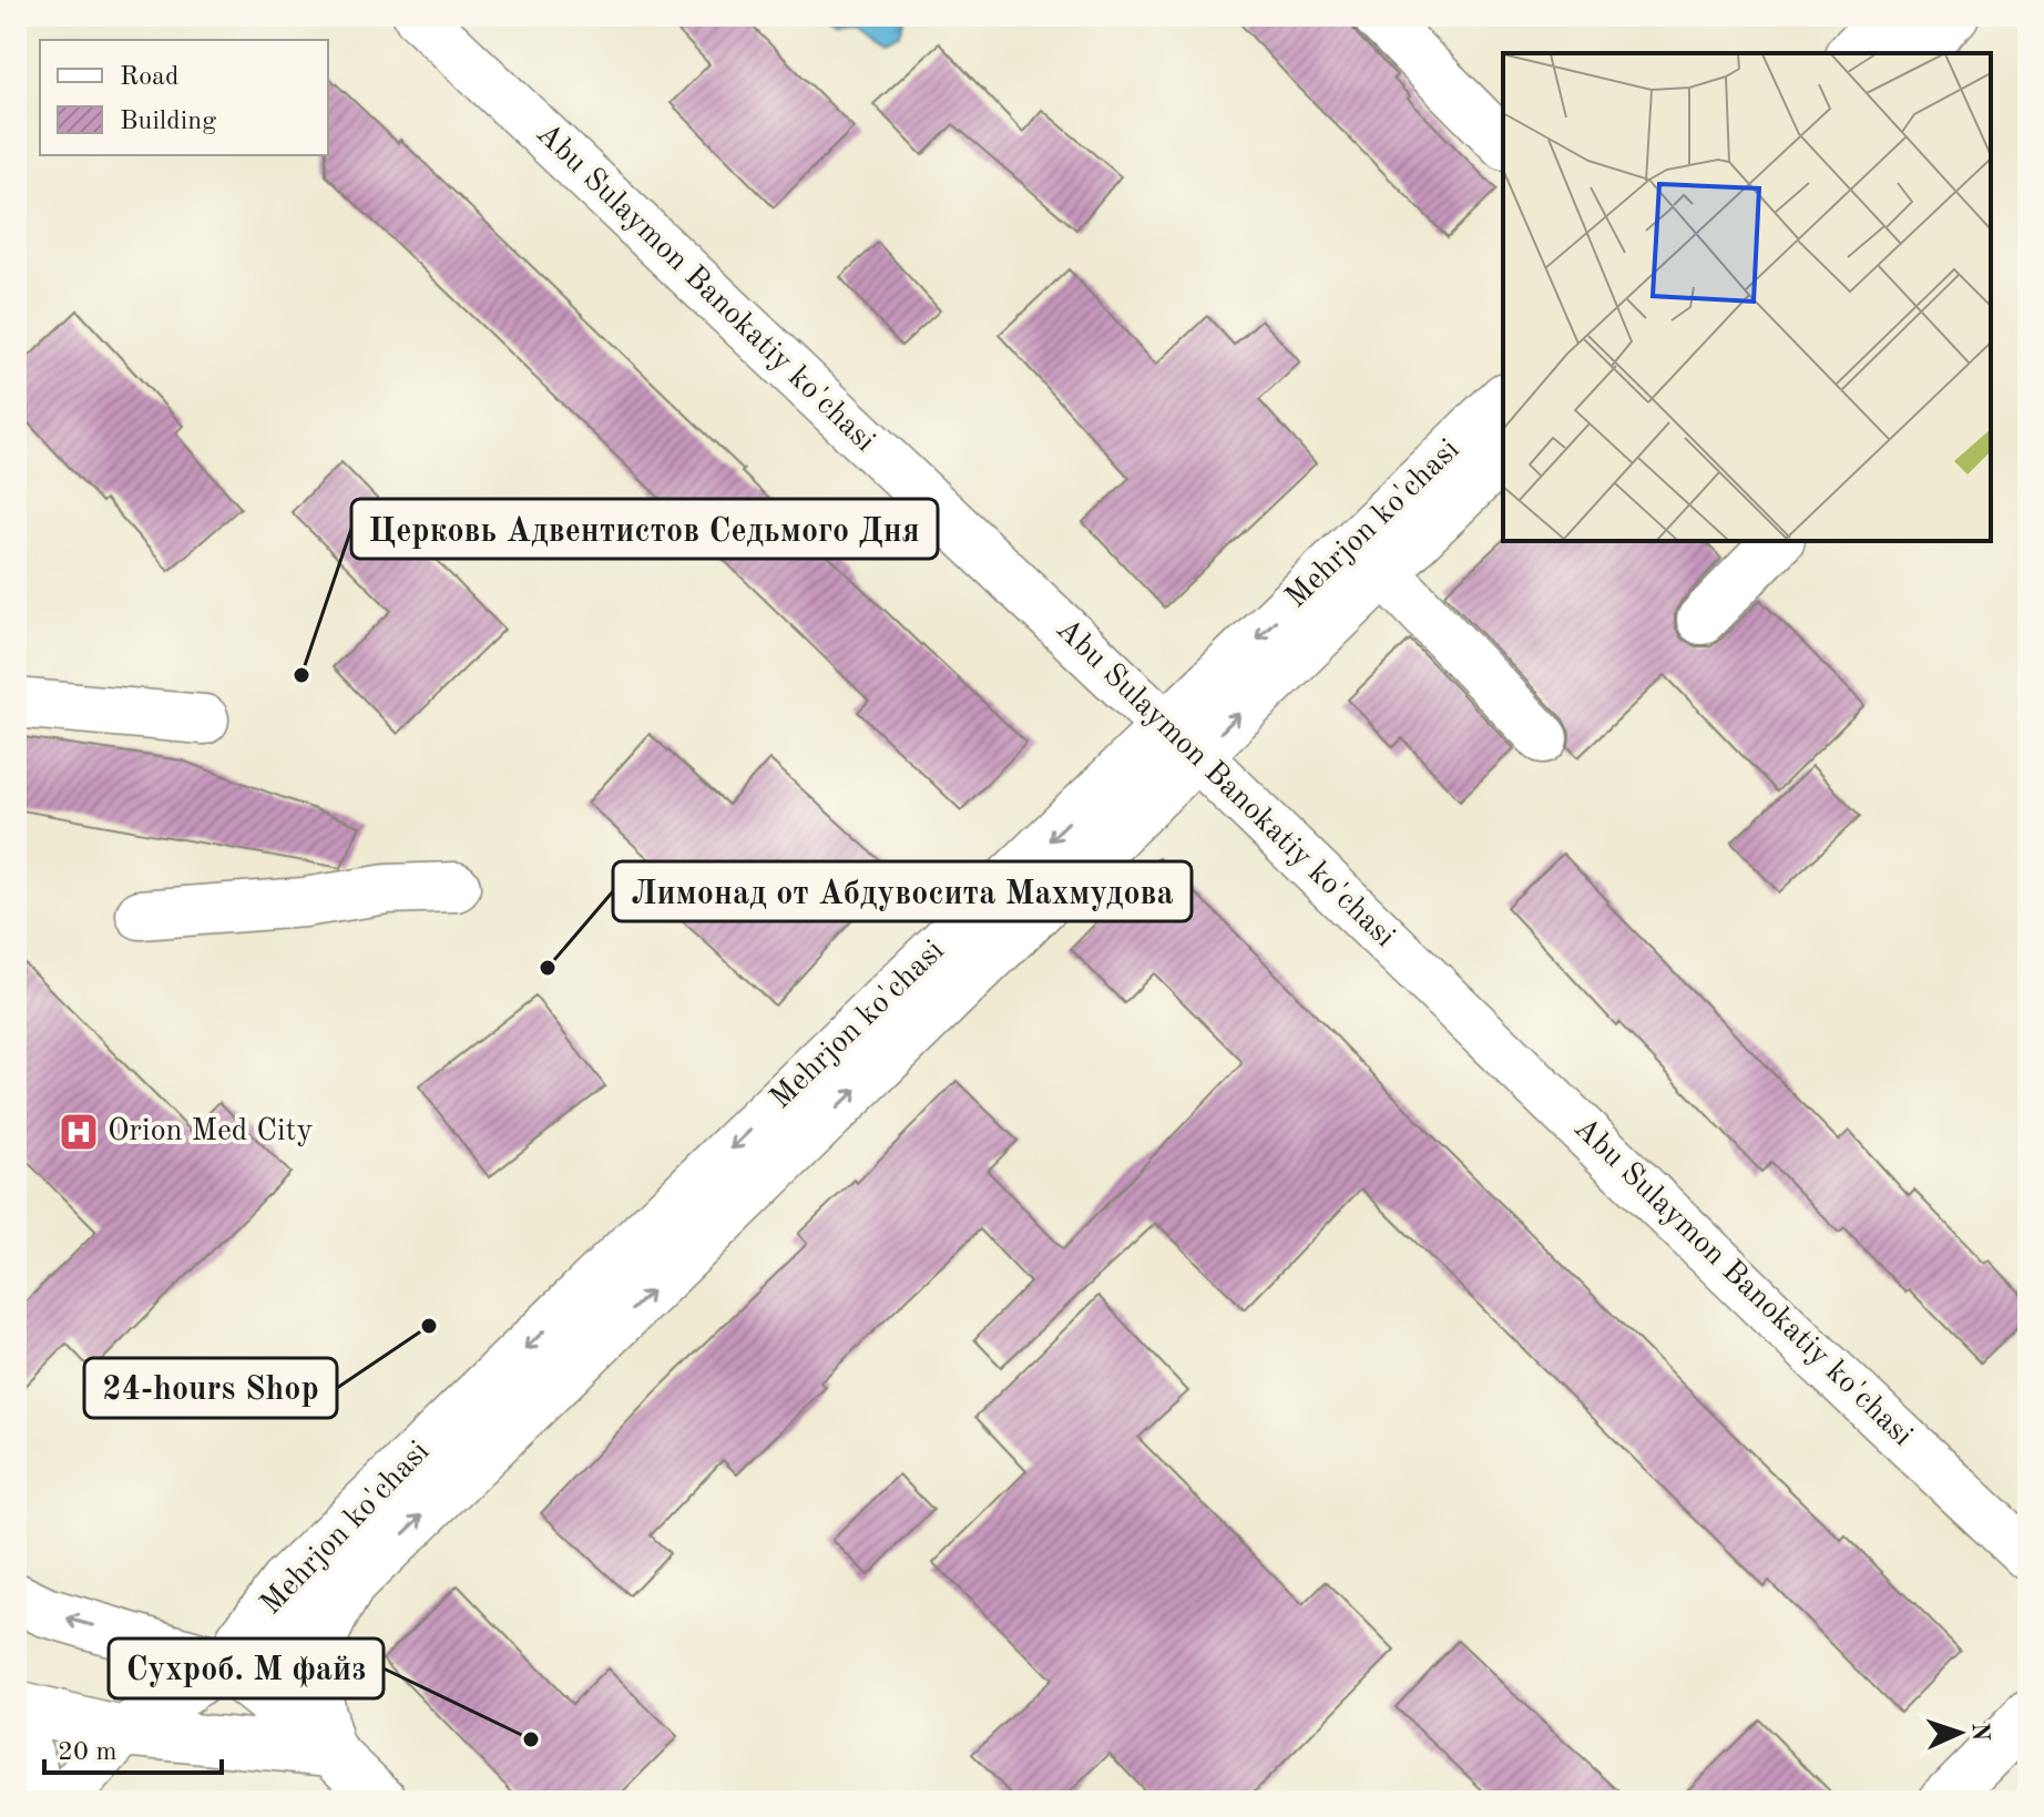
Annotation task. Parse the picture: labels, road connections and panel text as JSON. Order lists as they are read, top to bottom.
{
  "streets": {
    "main road": ["Abu Sulaymon Banokatiy ko'chasi", "Mehrjon ko'chasi"]
  },
  "crossings": [
    ["Abu Sulaymon Banokatiy ko'chasi", "Mehrjon ko'chasi"]
  ],
  "places": {
    "other": [
      "Церковь Адвентистов Седьмого Дня",
      "Лимонад от Абдувосита Махмудова",
      "24-hours Shop",
      "Сухроб. М файз"
    ],
    "hospital": ["Orion Med City"]
  },
  "legend": ["Road", "Building"],
  "scale_bar": "20 m",
  "north": "right"
}
